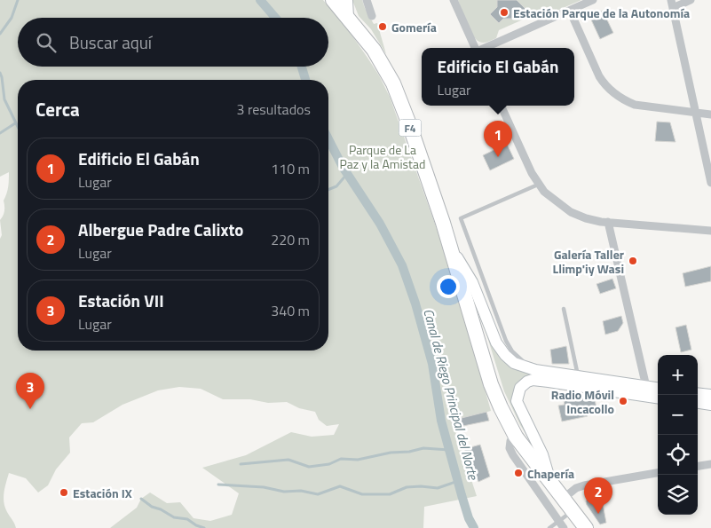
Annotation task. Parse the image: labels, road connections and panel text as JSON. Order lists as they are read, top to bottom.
{
  "streets": {
    "highway": ["F4"]
  },
  "water": ["Canal de Riego Principal del Norte"],
  "parks": ["Parque de La Paz y la Amistad"],
  "places": [
    "Estación Parque de la Autonomía",
    "Gomería",
    "Galería Taller Llimp'iy Wasi",
    "Radio Móvil Incacollo",
    "Chapería",
    "Estación IX"
  ],
  "page": {
    "search": "Buscar aquí",
    "popup": ["Edificio El Gabán", "Lugar"],
    "heading": ["Cerca", "3 resultados"],
    "pins": ["1", "3", "2"],
    "list": [
      {
        "mark": "1",
        "name": "Edificio El Gabán",
        "note": "Lugar",
        "value": "110 m"
      },
      {
        "mark": "2",
        "name": "Albergue Padre Calixto",
        "note": "Lugar",
        "value": "220 m"
      },
      {
        "mark": "3",
        "name": "Estación VII",
        "note": "Lugar",
        "value": "340 m"
      }
    ],
    "map_buttons": ["+", "−"]
  }
}
